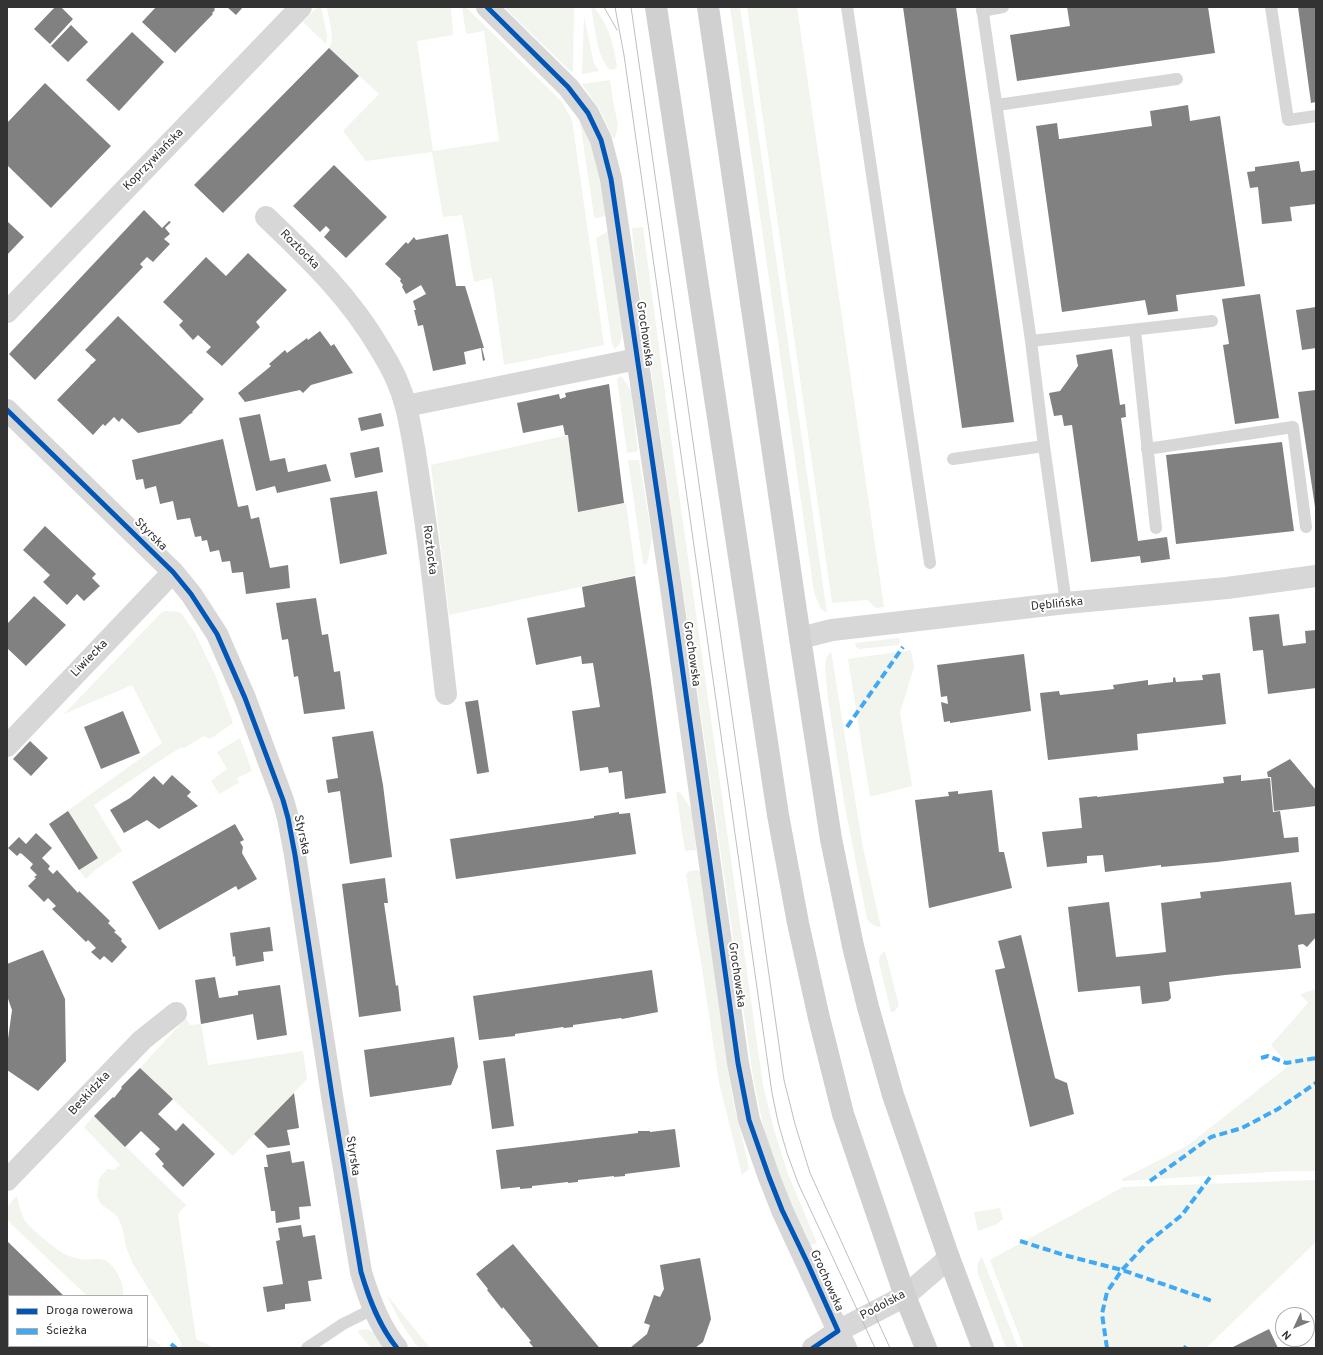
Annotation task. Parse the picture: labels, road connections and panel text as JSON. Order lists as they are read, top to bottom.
{
  "streets": {
    "street": [
      "Koprzywiańska",
      "Roztocka",
      "Grochowska",
      "Styrska",
      "Dęblińska",
      "Liwiecka",
      "Beskidzka",
      "Podolska"
    ]
  },
  "crossings": [
    ["Grochowska", "Podolska"],
    ["Styrska", "Liwiecka"]
  ],
  "legend": ["Droga rowerowa", "Ścieżka"],
  "north": "bottom left"
}
